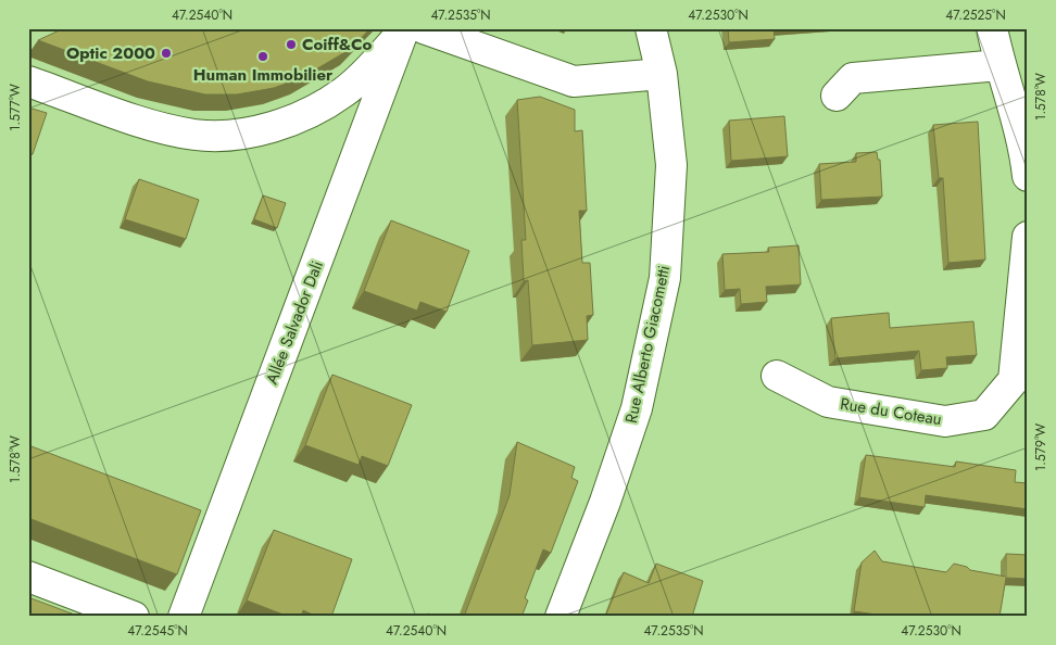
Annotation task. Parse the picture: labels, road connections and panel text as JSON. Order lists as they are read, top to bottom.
{
  "streets": {
    "street": ["Allée Salvador Dali", "Rue Alberto Giacometti", "Rue du Coteau"]
  },
  "places": ["Coiff&Co", "Optic 2000", "Human Immobilier"],
  "coordinates": [
    "47.2540°N",
    "47.2535°N",
    "47.2530°N",
    "47.2525°N",
    "1.578°W",
    "1.577°W",
    "1.579°W",
    "47.2545°N"
  ]
}
